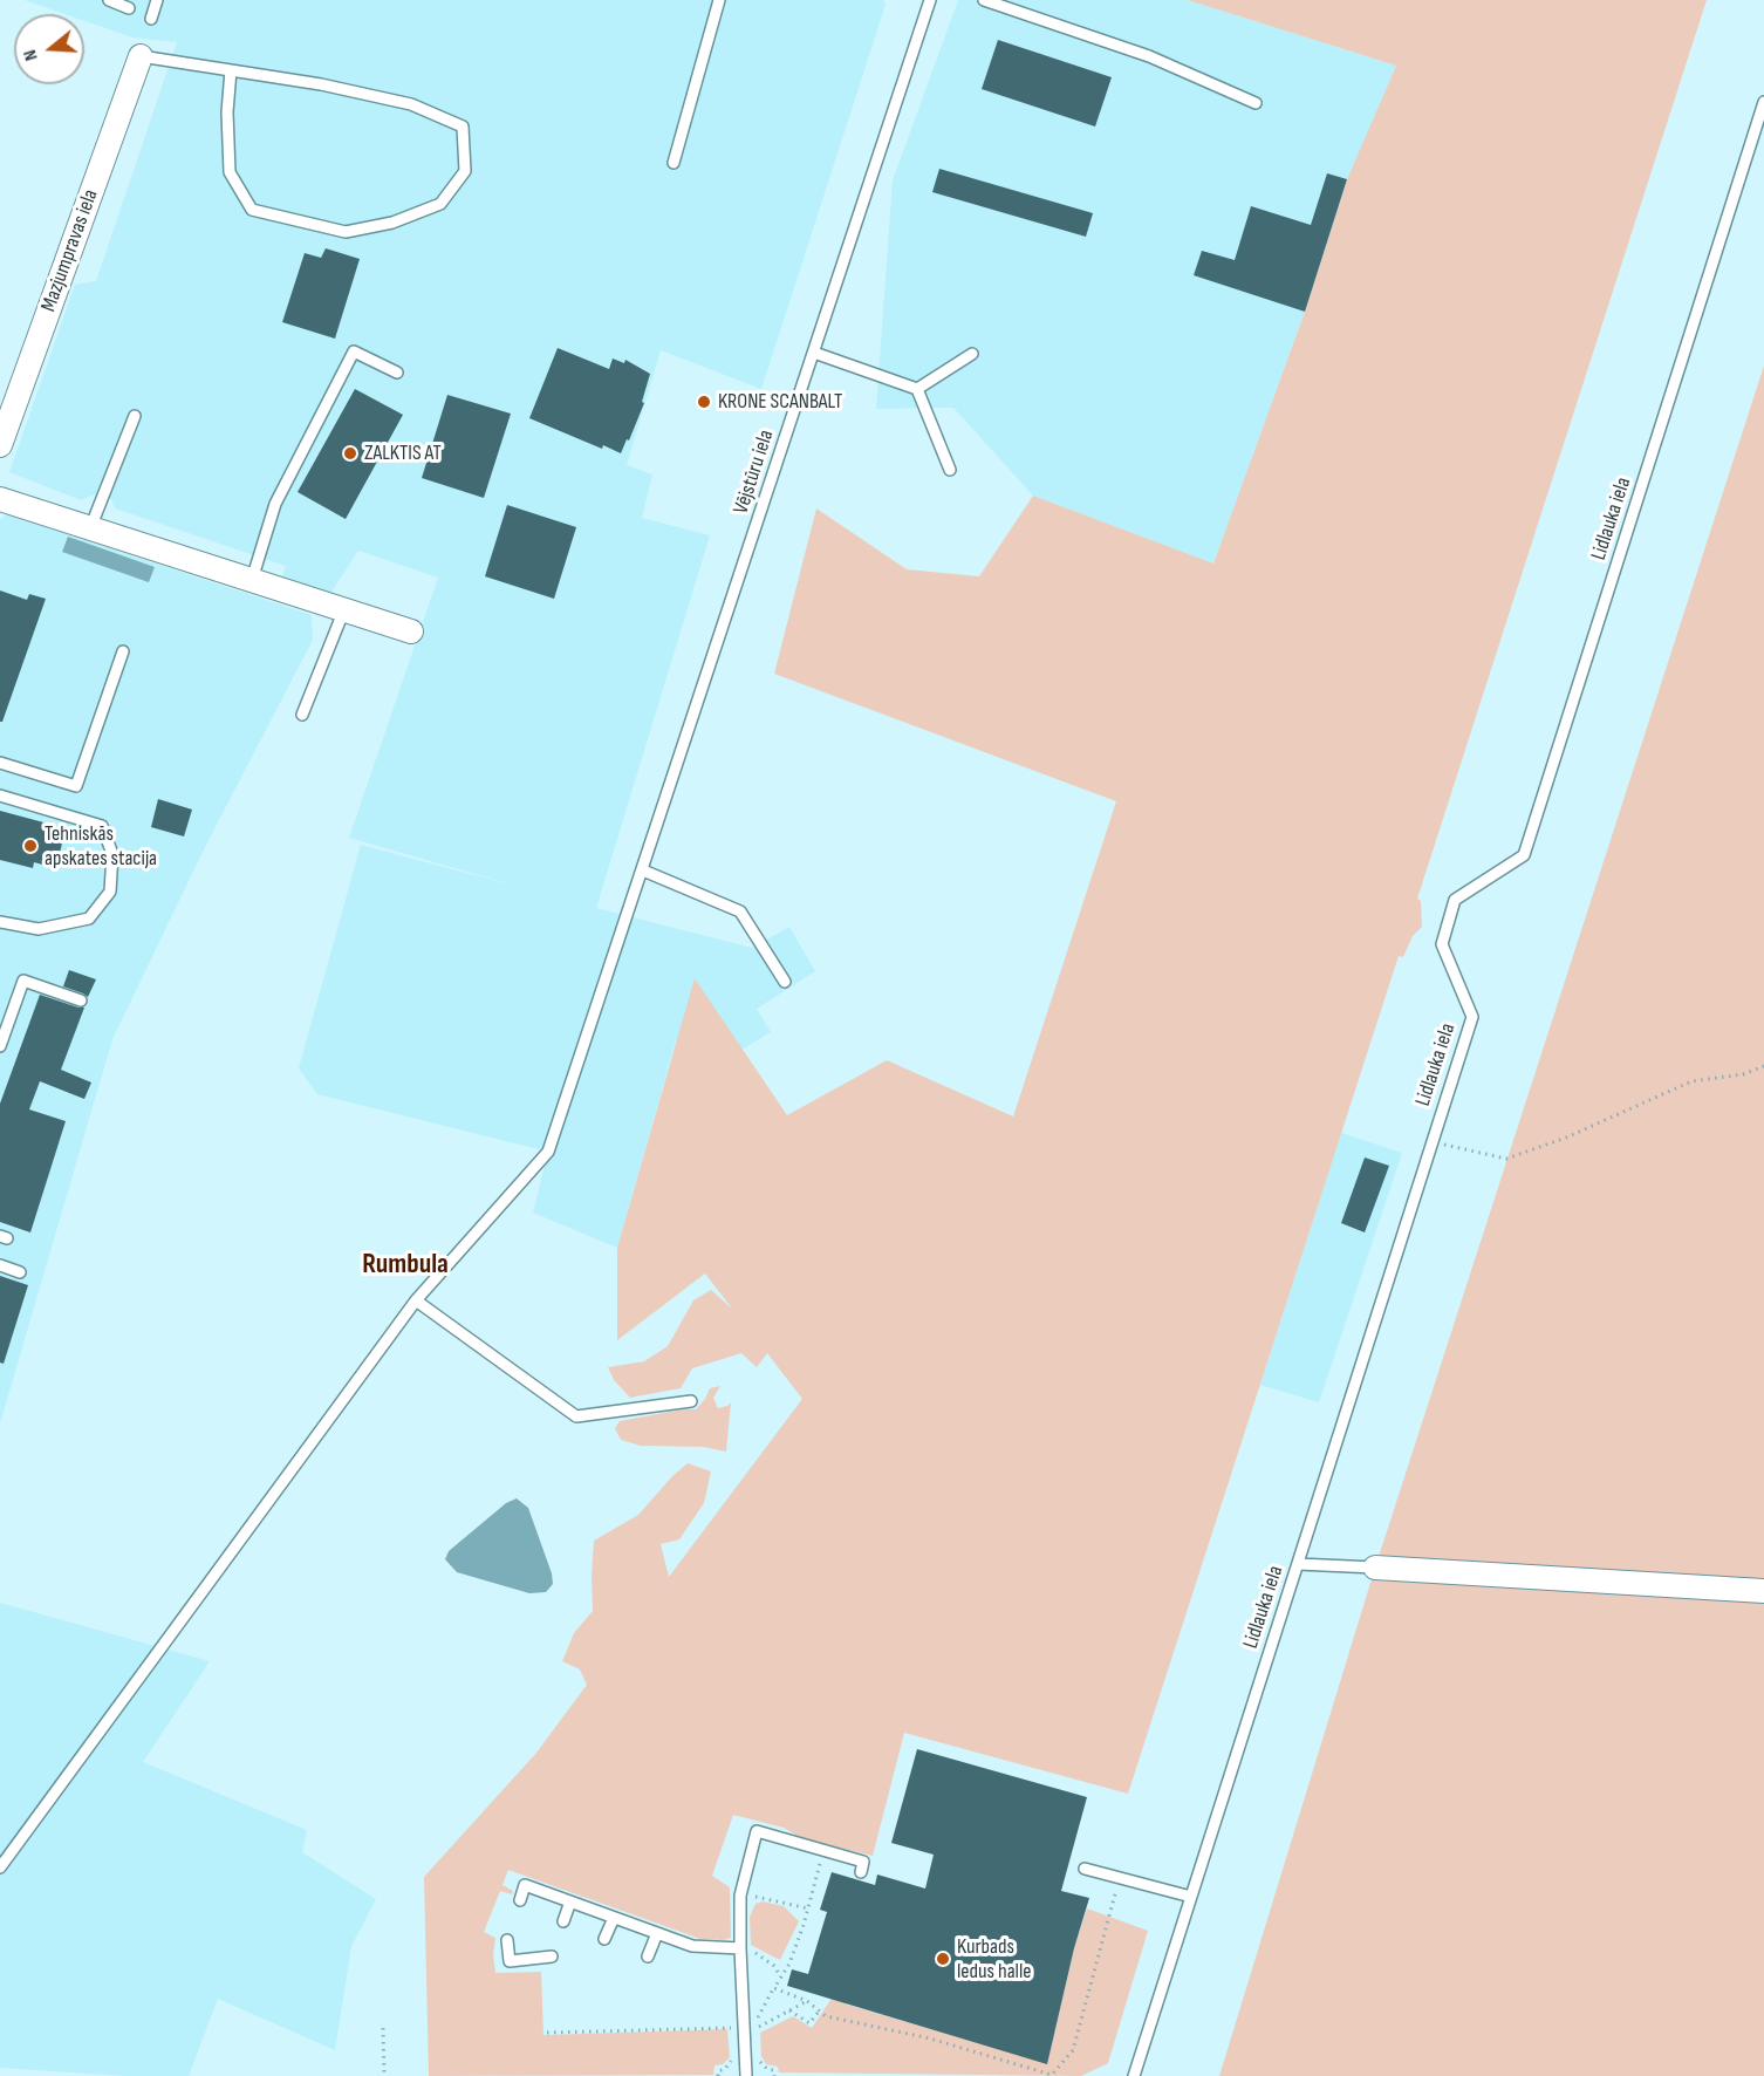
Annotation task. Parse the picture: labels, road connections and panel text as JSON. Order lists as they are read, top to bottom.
{
  "streets": {
    "street": ["Mazjumpravas iela"],
    "lane": ["Vējstūru iela", "Lidlauka iela"]
  },
  "districts": ["Rumbula"],
  "places": [
    "KRONE SCANBALT",
    "ZALKTIS AT",
    "Tehniskās apskates stacija",
    "Kurbads ledus halle"
  ],
  "north": "left"
}
